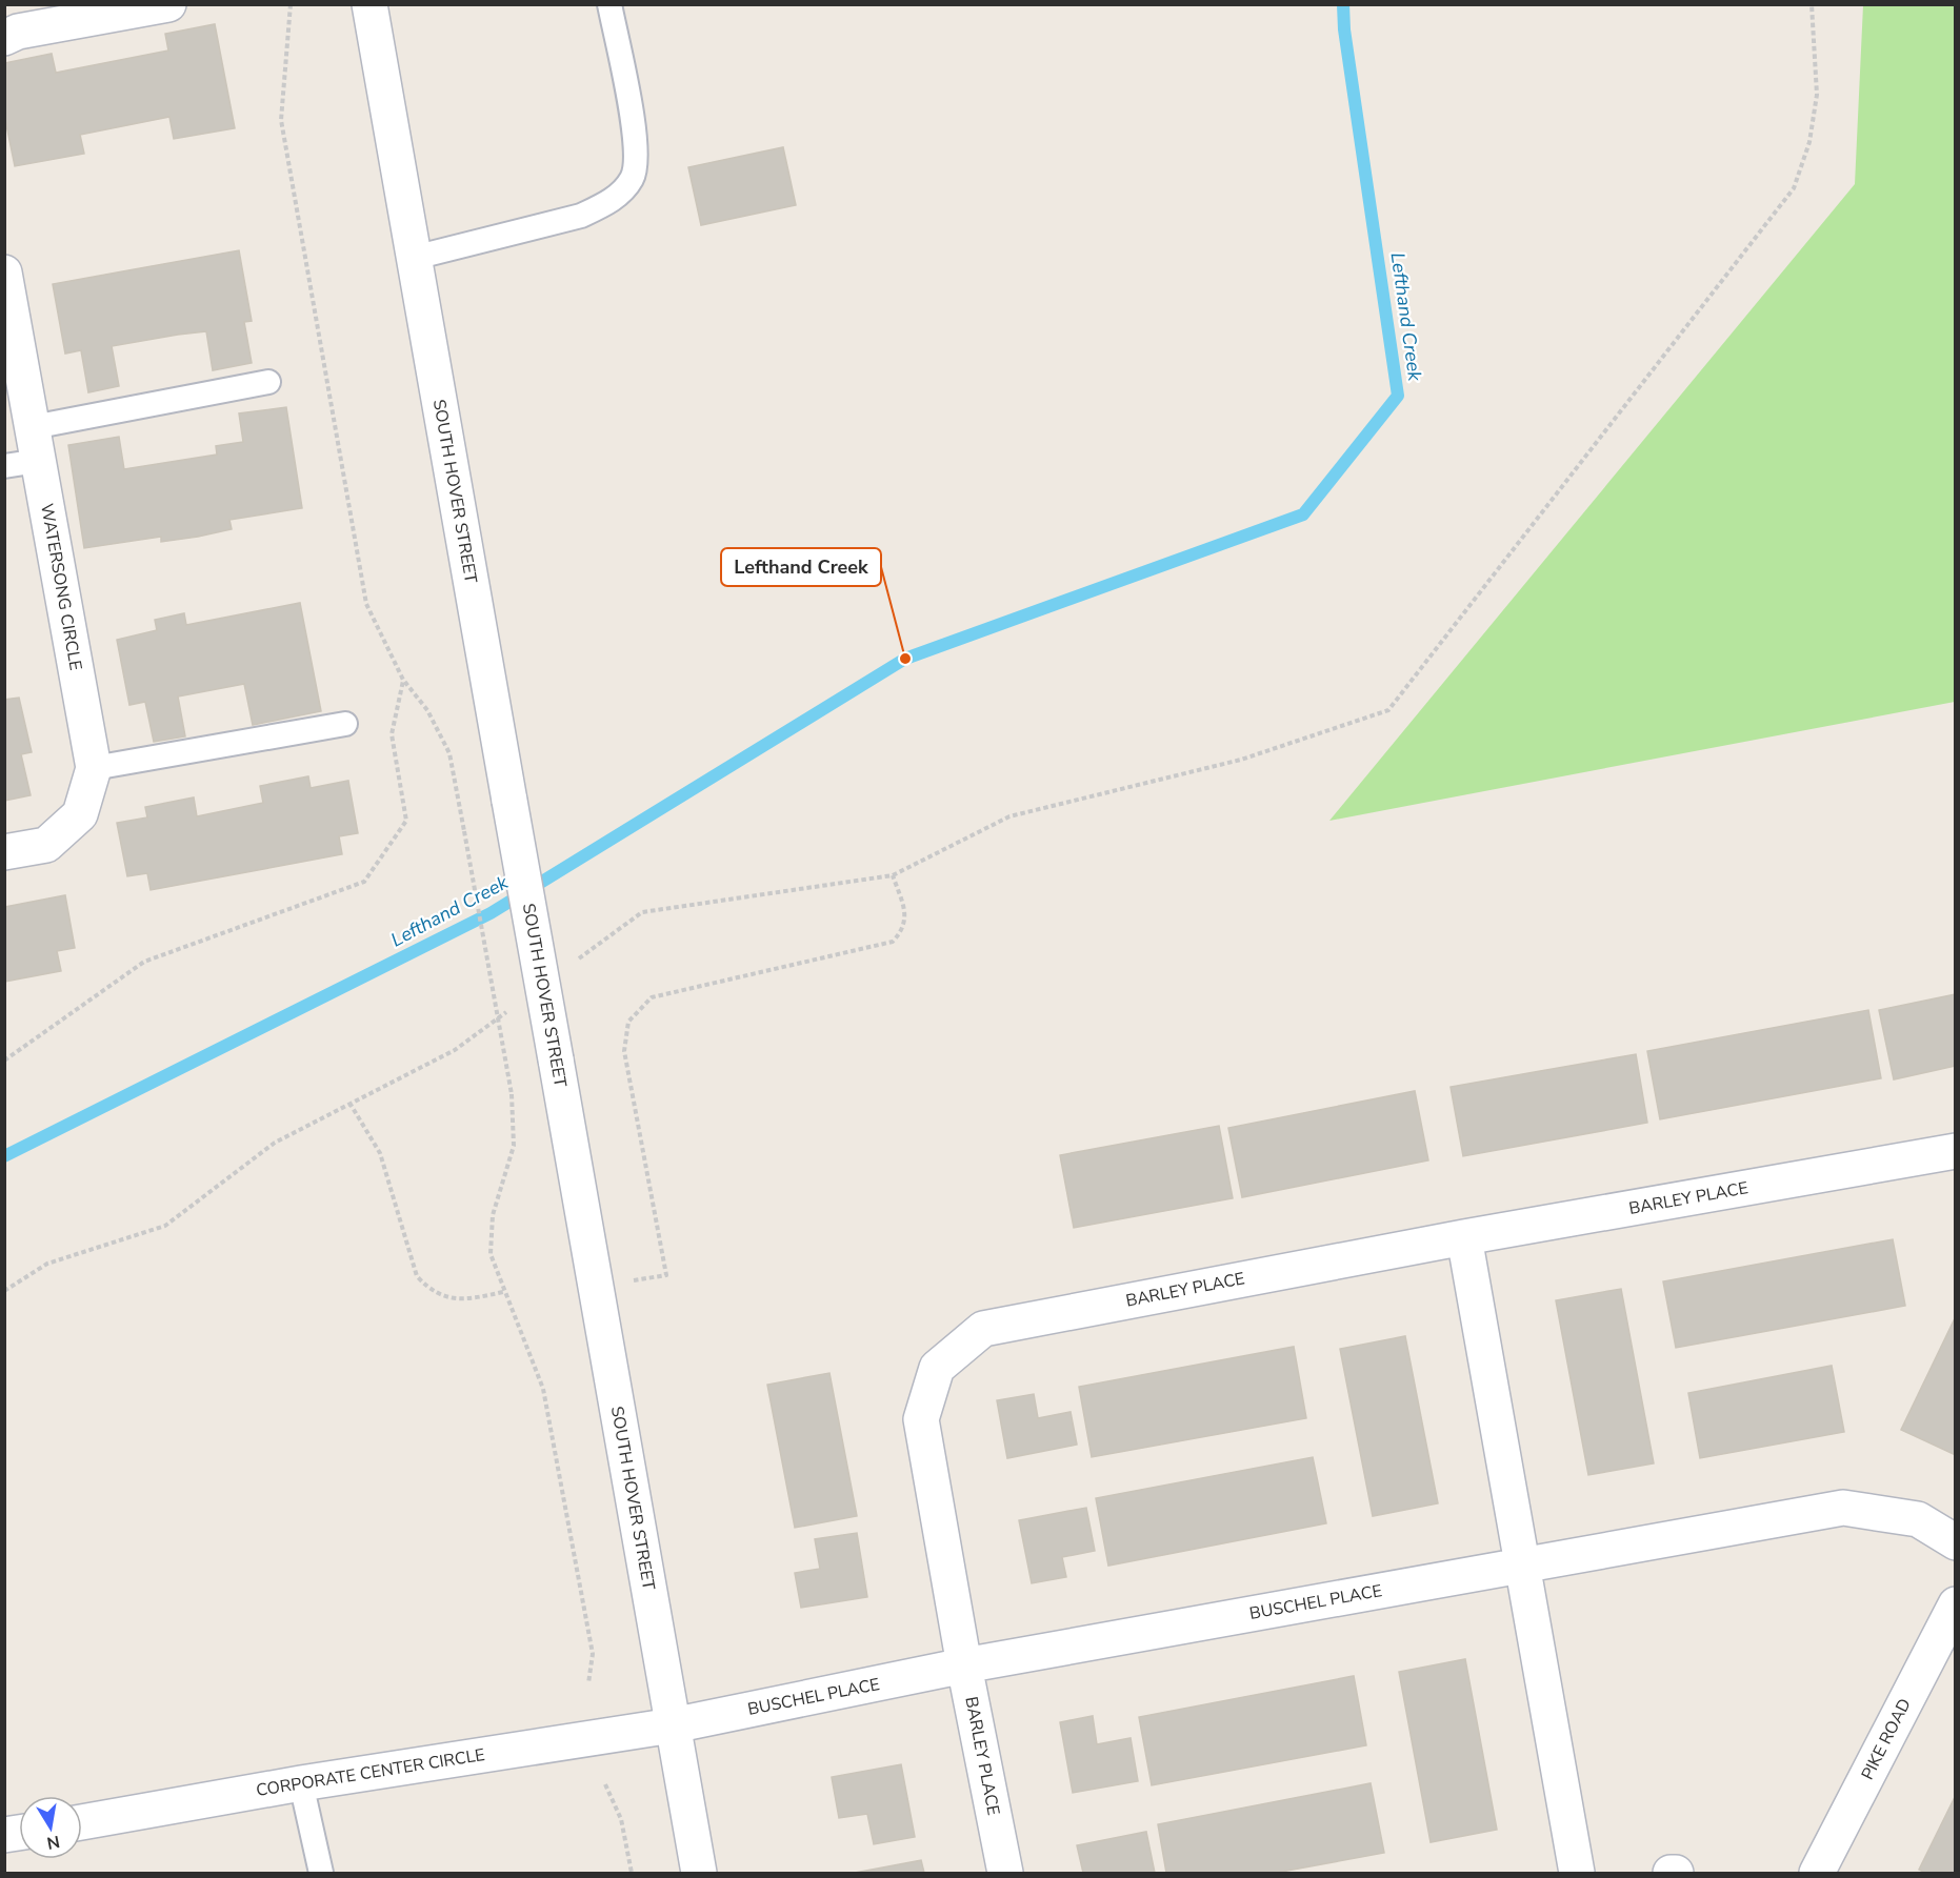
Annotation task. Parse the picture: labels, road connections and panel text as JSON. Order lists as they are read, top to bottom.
{
  "streets": {
    "street": [
      "SOUTH HOVER STREET",
      "WATERSONG CIRCLE",
      "BARLEY PLACE",
      "BUSCHEL PLACE",
      "PIKE ROAD",
      "CORPORATE CENTER CIRCLE"
    ]
  },
  "crossings": [
    ["SOUTH HOVER STREET", "BUSCHEL PLACE"],
    ["SOUTH HOVER STREET", "CORPORATE CENTER CIRCLE"],
    ["BARLEY PLACE", "BUSCHEL PLACE"],
    ["BUSCHEL PLACE", "CORPORATE CENTER CIRCLE"]
  ],
  "water": ["Lefthand Creek"],
  "places": ["Lefthand Creek"],
  "north": "bottom"
}
